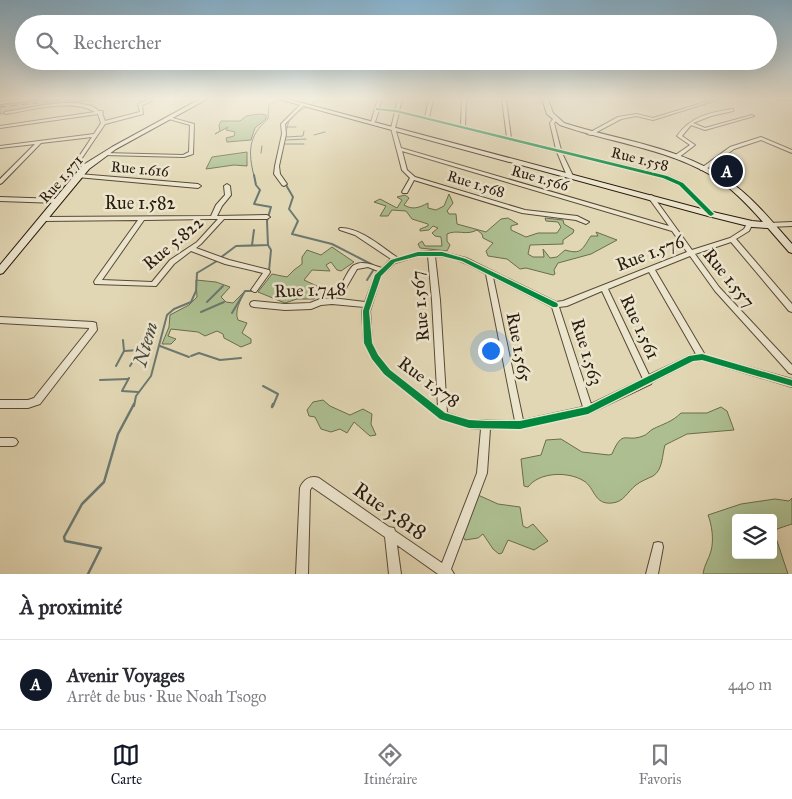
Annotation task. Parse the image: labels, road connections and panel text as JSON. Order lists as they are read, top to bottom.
{
  "streets": {
    "main road": ["Rue 1.571"],
    "street": [
      "Rue 1.558",
      "Rue 1.616",
      "Rue 1.566",
      "Rue 1.568",
      "Rue 1.582",
      "Rue 5.822",
      "Rue 1.576",
      "Rue 1.557",
      "Rue 1.748",
      "Rue 1.567",
      "Rue 1.561",
      "Rue 1.565",
      "Rue 1.563",
      "Rue 1.578",
      "Rue 5.818"
    ]
  },
  "crossings": [
    ["Rue 1.616", "Rue 1.571"],
    ["Rue 1.566", "Rue 1.557"],
    ["Rue 1.571", "Rue 1.582"],
    ["Rue 1.582", "Rue 5.822"],
    ["Rue 1.576", "Rue 1.557"],
    ["Rue 1.576", "Rue 1.561"],
    ["Rue 1.576", "Rue 1.563"],
    ["Rue 1.748", "Rue 1.578"],
    ["Rue 1.567", "Rue 1.578"],
    ["Rue 1.561", "Rue 1.578"],
    ["Rue 1.565", "Rue 1.578"],
    ["Rue 1.563", "Rue 1.578"]
  ],
  "water": ["Ntem"],
  "page": {
    "search": "Rechercher",
    "pins": "A",
    "heading": "À proximité",
    "list": [
      {
        "mark": "A",
        "name": "Avenir Voyages",
        "note": "Arrêt de bus · Rue Noah Tsogo",
        "value": "440 m"
      }
    ],
    "nav": ["Carte", "Itinéraire", "Favoris"]
  }
}
